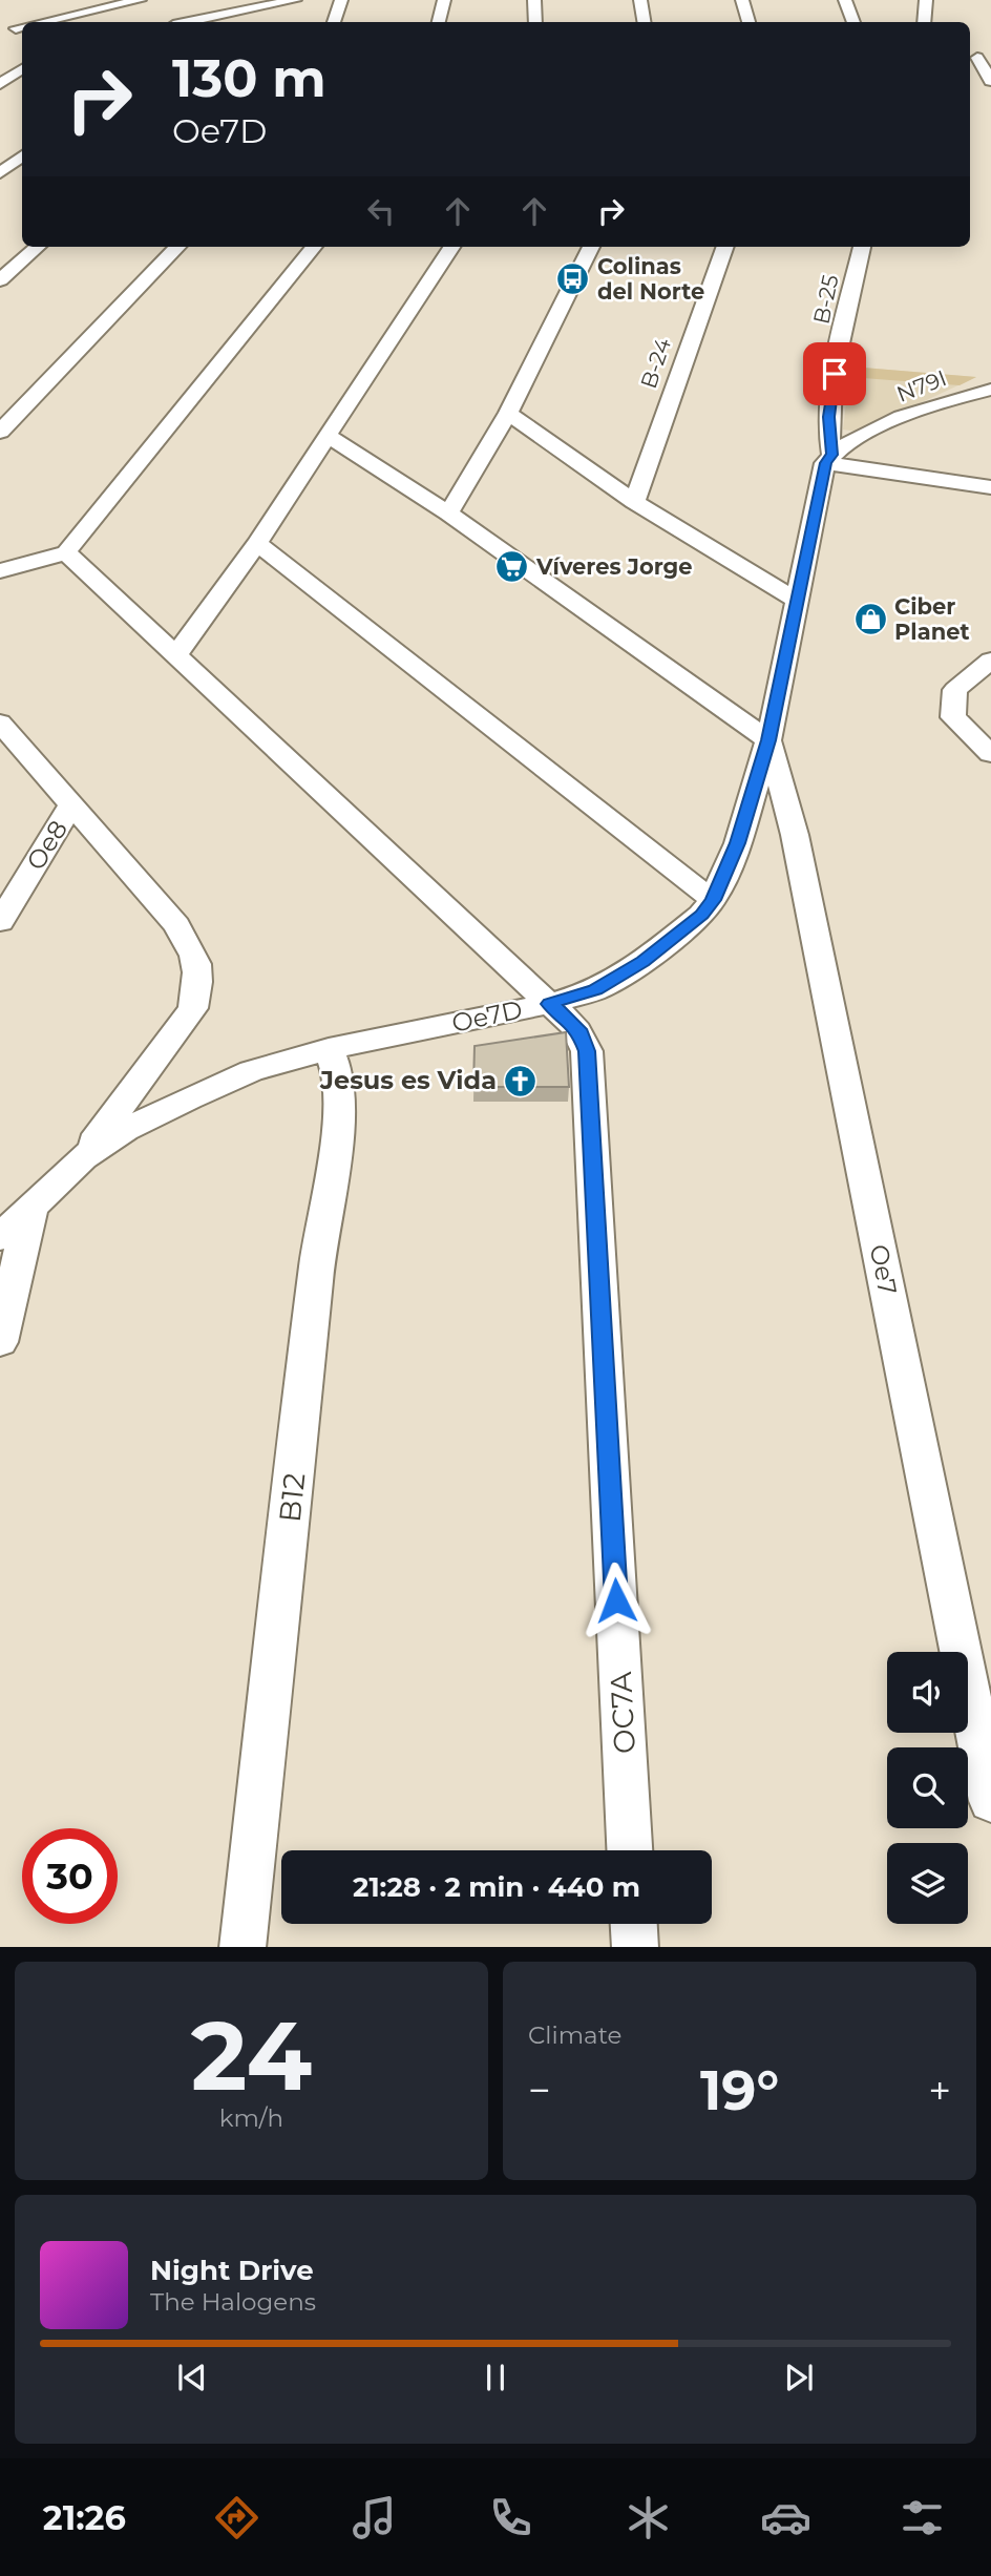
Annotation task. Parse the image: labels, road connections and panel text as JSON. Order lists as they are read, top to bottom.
{
  "streets": {
    "street": [
      "B-25",
      "B-24",
      "N79I",
      "Oe8",
      "Oe7D",
      "Oe7",
      "B12",
      "OC7A"
    ]
  },
  "crossings": [
    ["B-25", "N79I"],
    ["B-25", "Oe7D"],
    ["N79I", "Oe7D"],
    ["Oe7D", "Oe7"],
    ["Oe7D", "B12"],
    ["Oe7D", "OC7A"]
  ],
  "places": {
    "bus stop": ["Colinas del Norte"],
    "supermarket": ["Víveres Jorge"],
    "shop": ["Ciber Planet"],
    "church": ["Jesus es Vida"]
  },
  "page": {
    "turn": ["130 m", "Oe7D"],
    "limit": "30",
    "trip": "21:28 · 2 min · 440 m",
    "tile": [
      ["24", "km/h"],
      "Climate"
    ],
    "heat": ["−", "19°", "+"],
    "song": ["Night Drive", "The Halogens"],
    "tabs": "21:26"
  }
}
